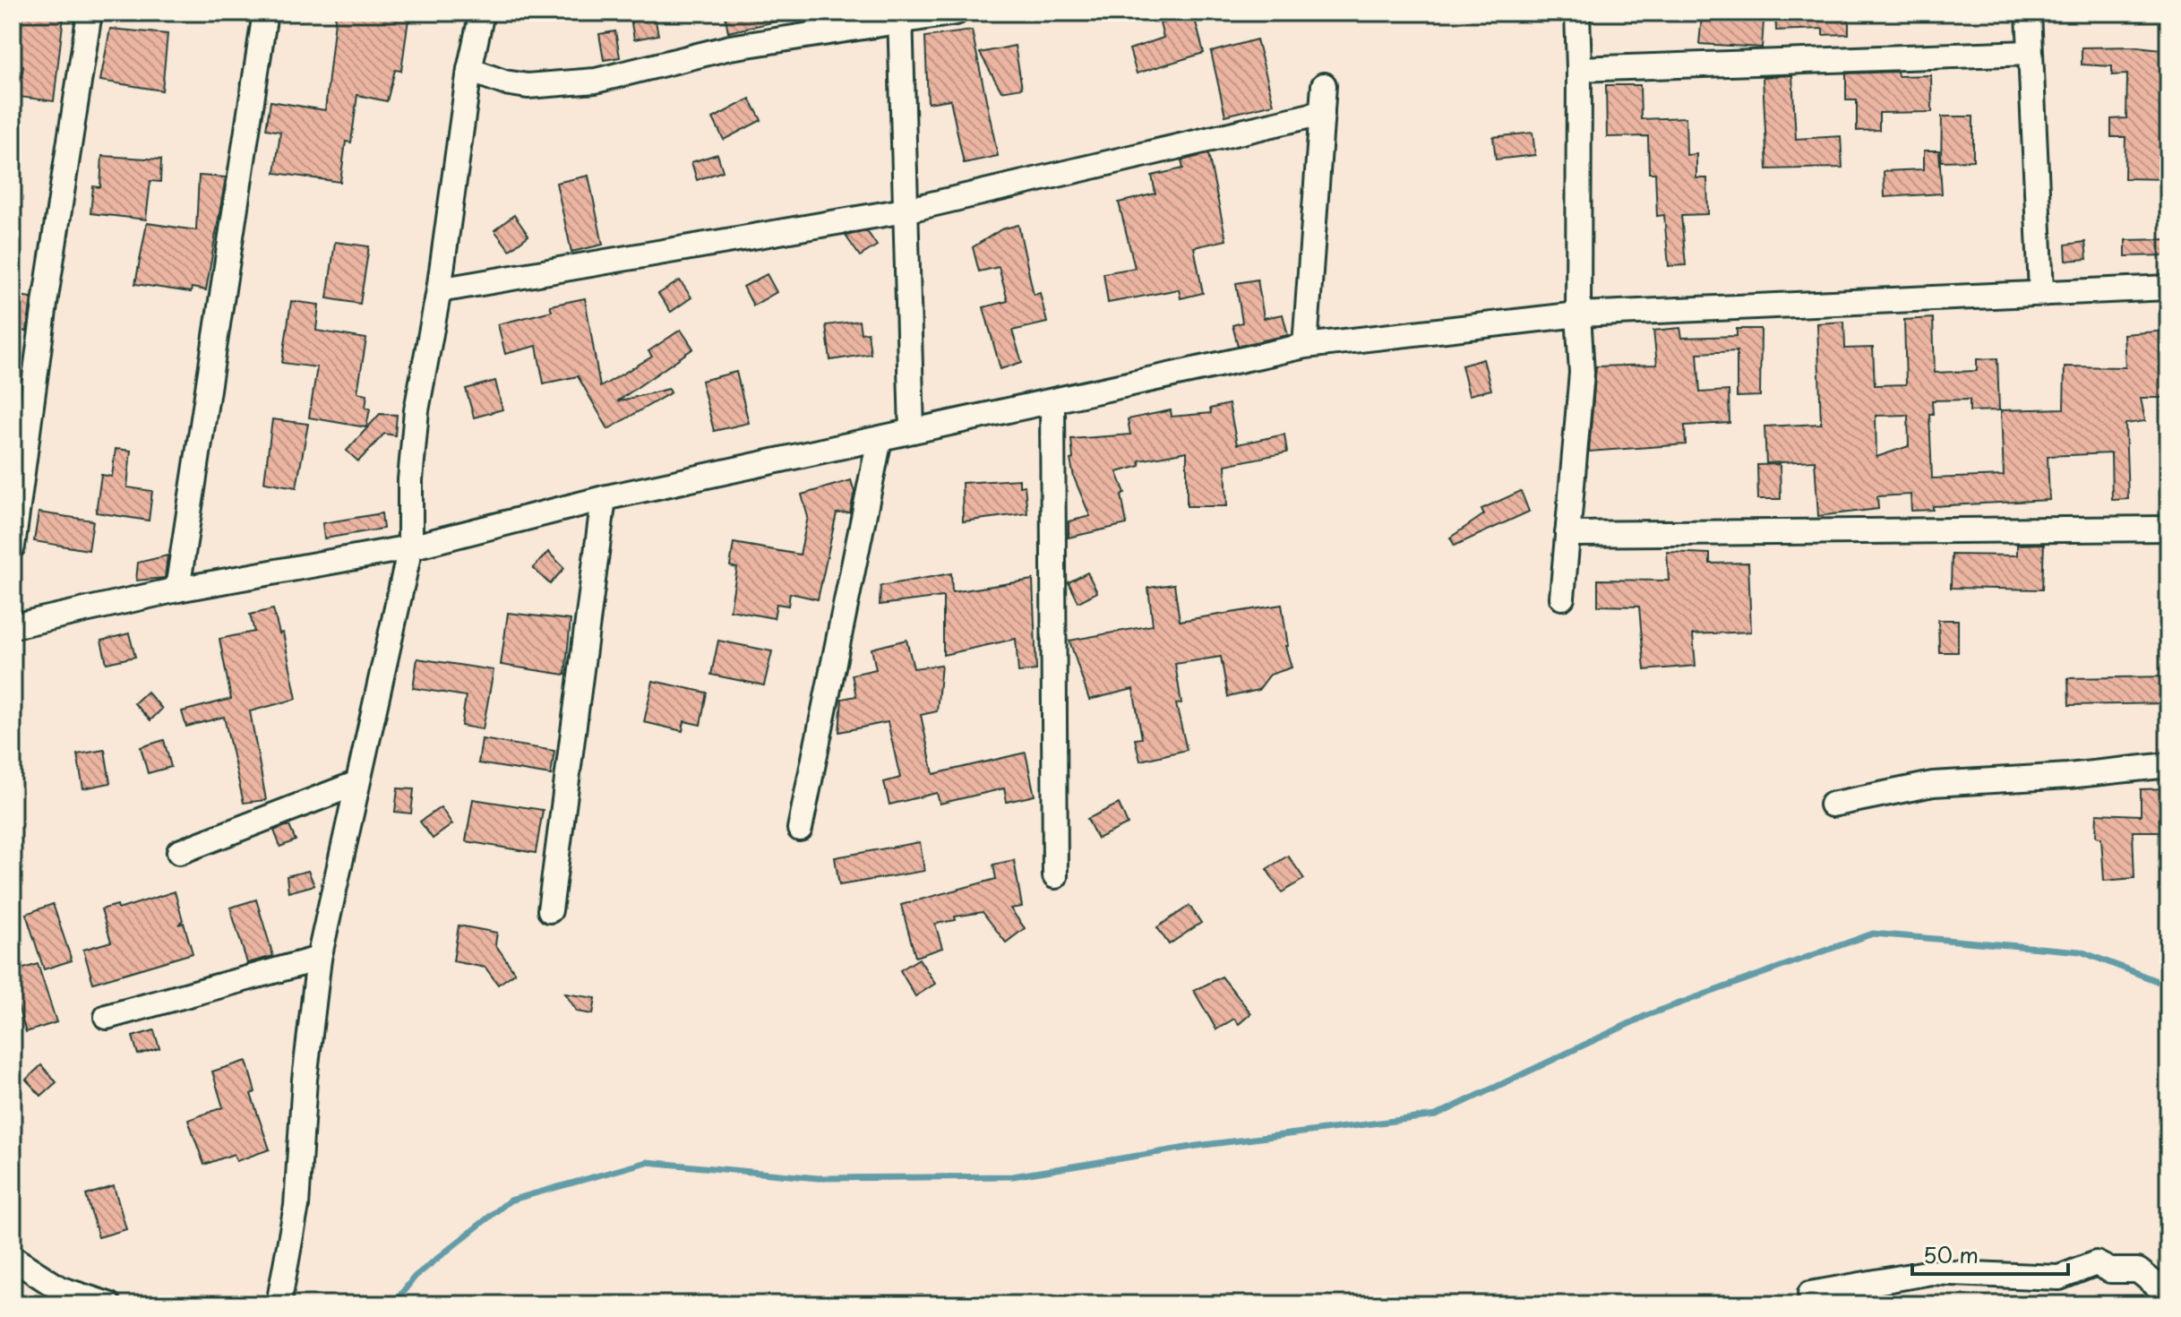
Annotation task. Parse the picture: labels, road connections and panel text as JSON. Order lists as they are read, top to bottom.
{
  "scale_bar": "50 m"
}
